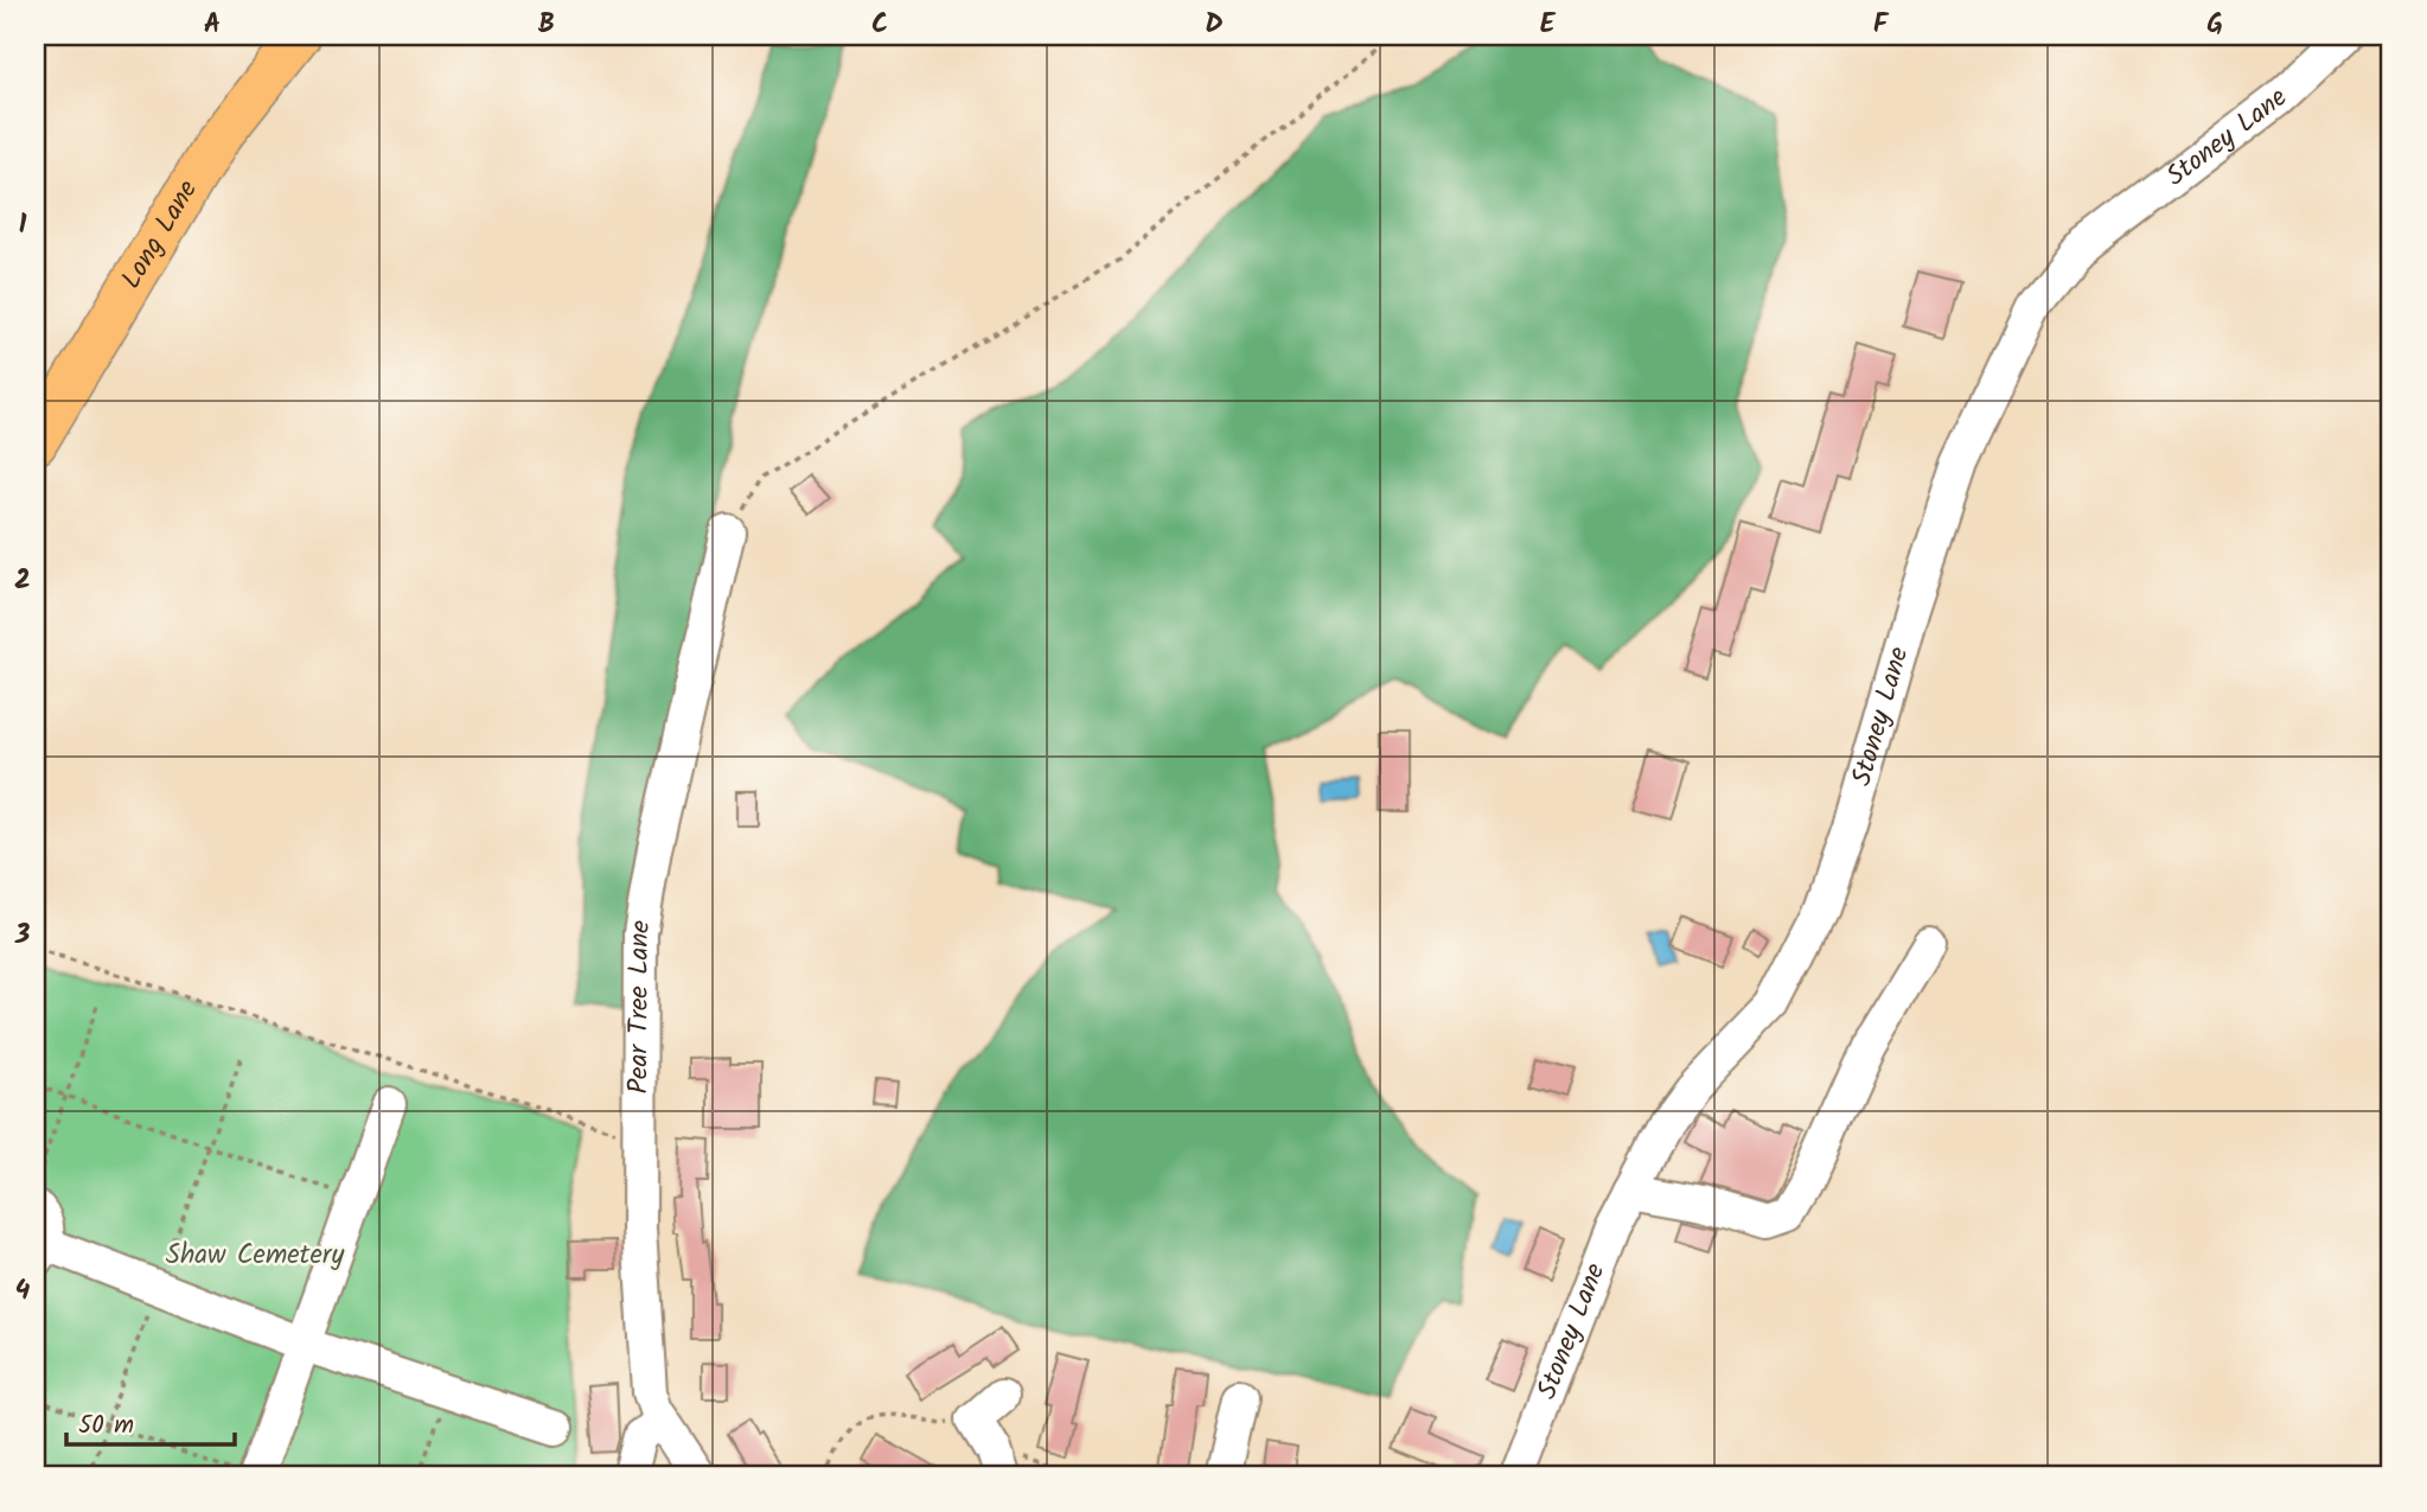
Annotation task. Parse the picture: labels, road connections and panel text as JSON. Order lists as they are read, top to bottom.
{
  "streets": {
    "main road": ["Long Lane"],
    "street": ["Stoney Lane", "Pear Tree Lane"]
  },
  "parks": ["Shaw Cemetery"],
  "scale_bar": "50 m",
  "grid": {
    "columns": [
      "A",
      "B",
      "C",
      "D",
      "E",
      "F",
      "G"
    ],
    "rows": [
      "1",
      "2",
      "3",
      "4"
    ]
  }
}
